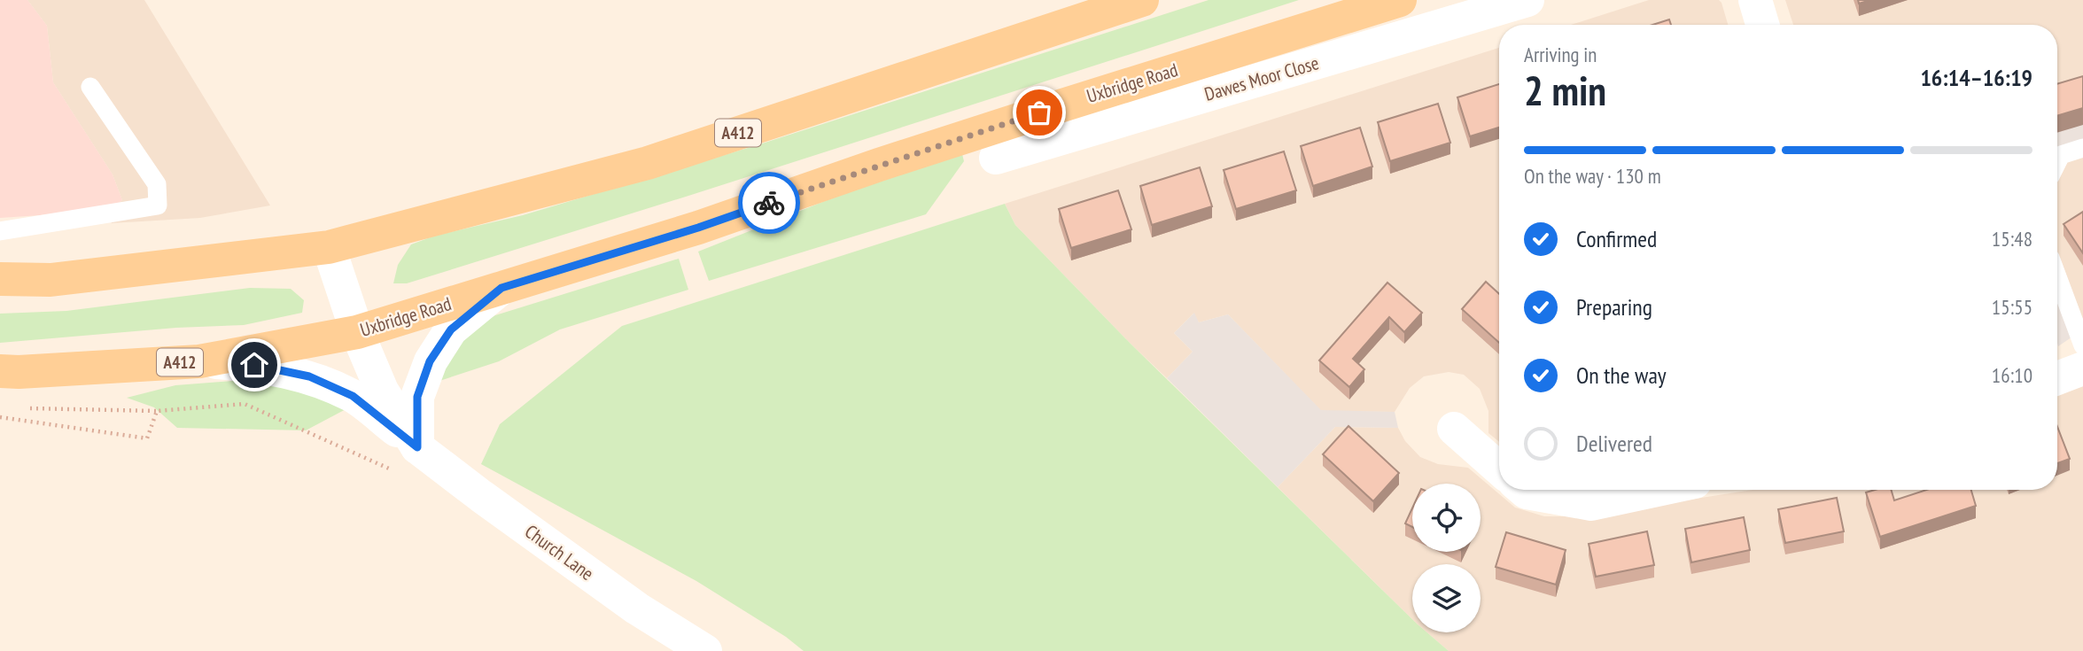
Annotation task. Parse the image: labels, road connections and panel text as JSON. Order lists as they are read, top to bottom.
{
  "streets": {
    "main road": ["Uxbridge Road", "A412"],
    "street": ["Dawes Moor Close", "Church Lane"]
  },
  "crossings": [
    ["Uxbridge Road", "Church Lane"],
    ["A412", "Church Lane"]
  ],
  "page": {
    "heading": ["2 min", "Arriving in", "16:14–16:19"],
    "bar": "On the way · 130 m",
    "list": [
      ["Confirmed", "15:48"],
      ["Preparing", "15:55"],
      ["On the way", "16:10"],
      "Delivered"
    ]
  }
}
